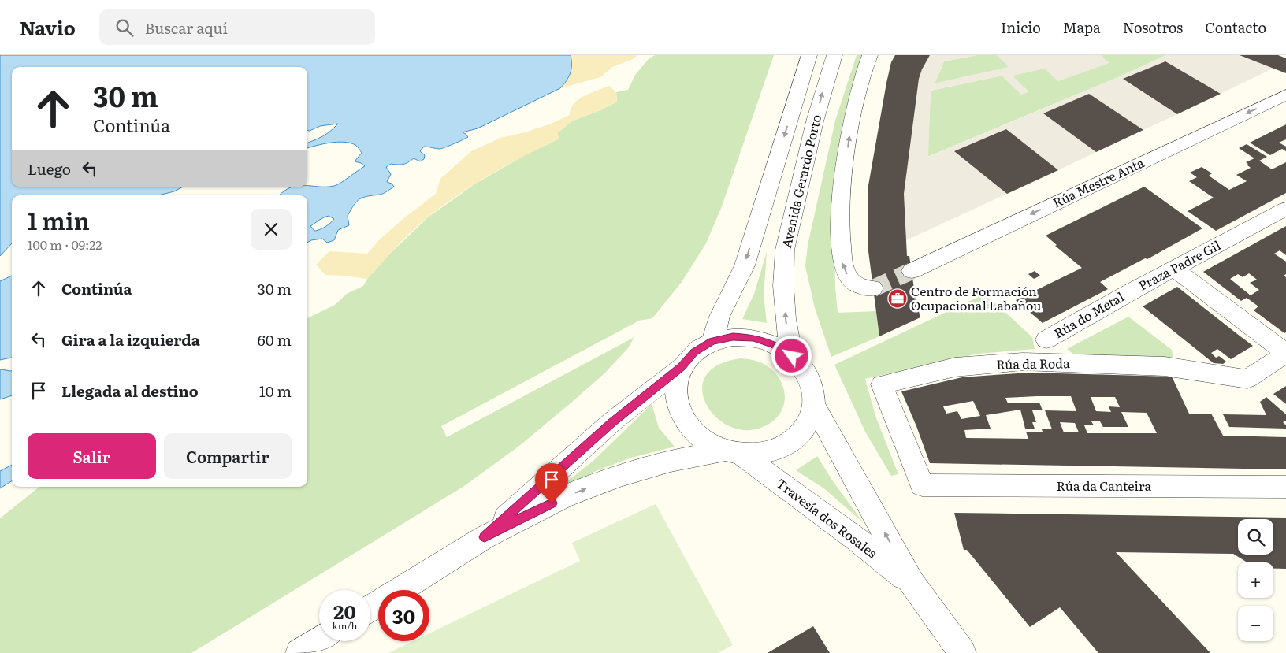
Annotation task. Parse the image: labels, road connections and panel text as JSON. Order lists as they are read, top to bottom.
{
  "streets": {
    "street": [
      "Avenida Gerardo Porto",
      "Rúa Mestre Anta",
      "Praza Padre Gil",
      "Rúa do Metal",
      "Rúa da Roda",
      "Rúa da Canteira",
      "Travesía dos Rosales"
    ]
  },
  "crossings": [
    ["Avenida Gerardo Porto", "Travesía dos Rosales"],
    ["Praza Padre Gil", "Rúa do Metal"],
    ["Rúa da Roda", "Rúa da Canteira"]
  ],
  "one_way": ["Rúa Mestre Anta"],
  "places": {
    "office": ["Centro de Formación Ocupacional Labañou"]
  },
  "page": {
    "header": "Navio",
    "search": "Buscar aquí",
    "nav": [
      "Inicio",
      "Mapa",
      "Nosotros",
      "Contacto"
    ],
    "turn": ["30 m", "Continúa"],
    "then": "Luego",
    "heading": ["1 min", "100 m · 09:22"],
    "list": [
      {
        "name": "Continúa",
        "value": "30 m"
      },
      {
        "name": "Gira a la izquierda",
        "value": "60 m"
      },
      {
        "name": "Llegada al destino",
        "value": "10 m"
      }
    ],
    "buttons": ["Salir", "Compartir"],
    "map_buttons": ["+", "−"],
    "speed": "20 km/h",
    "limit": "30"
  }
}
